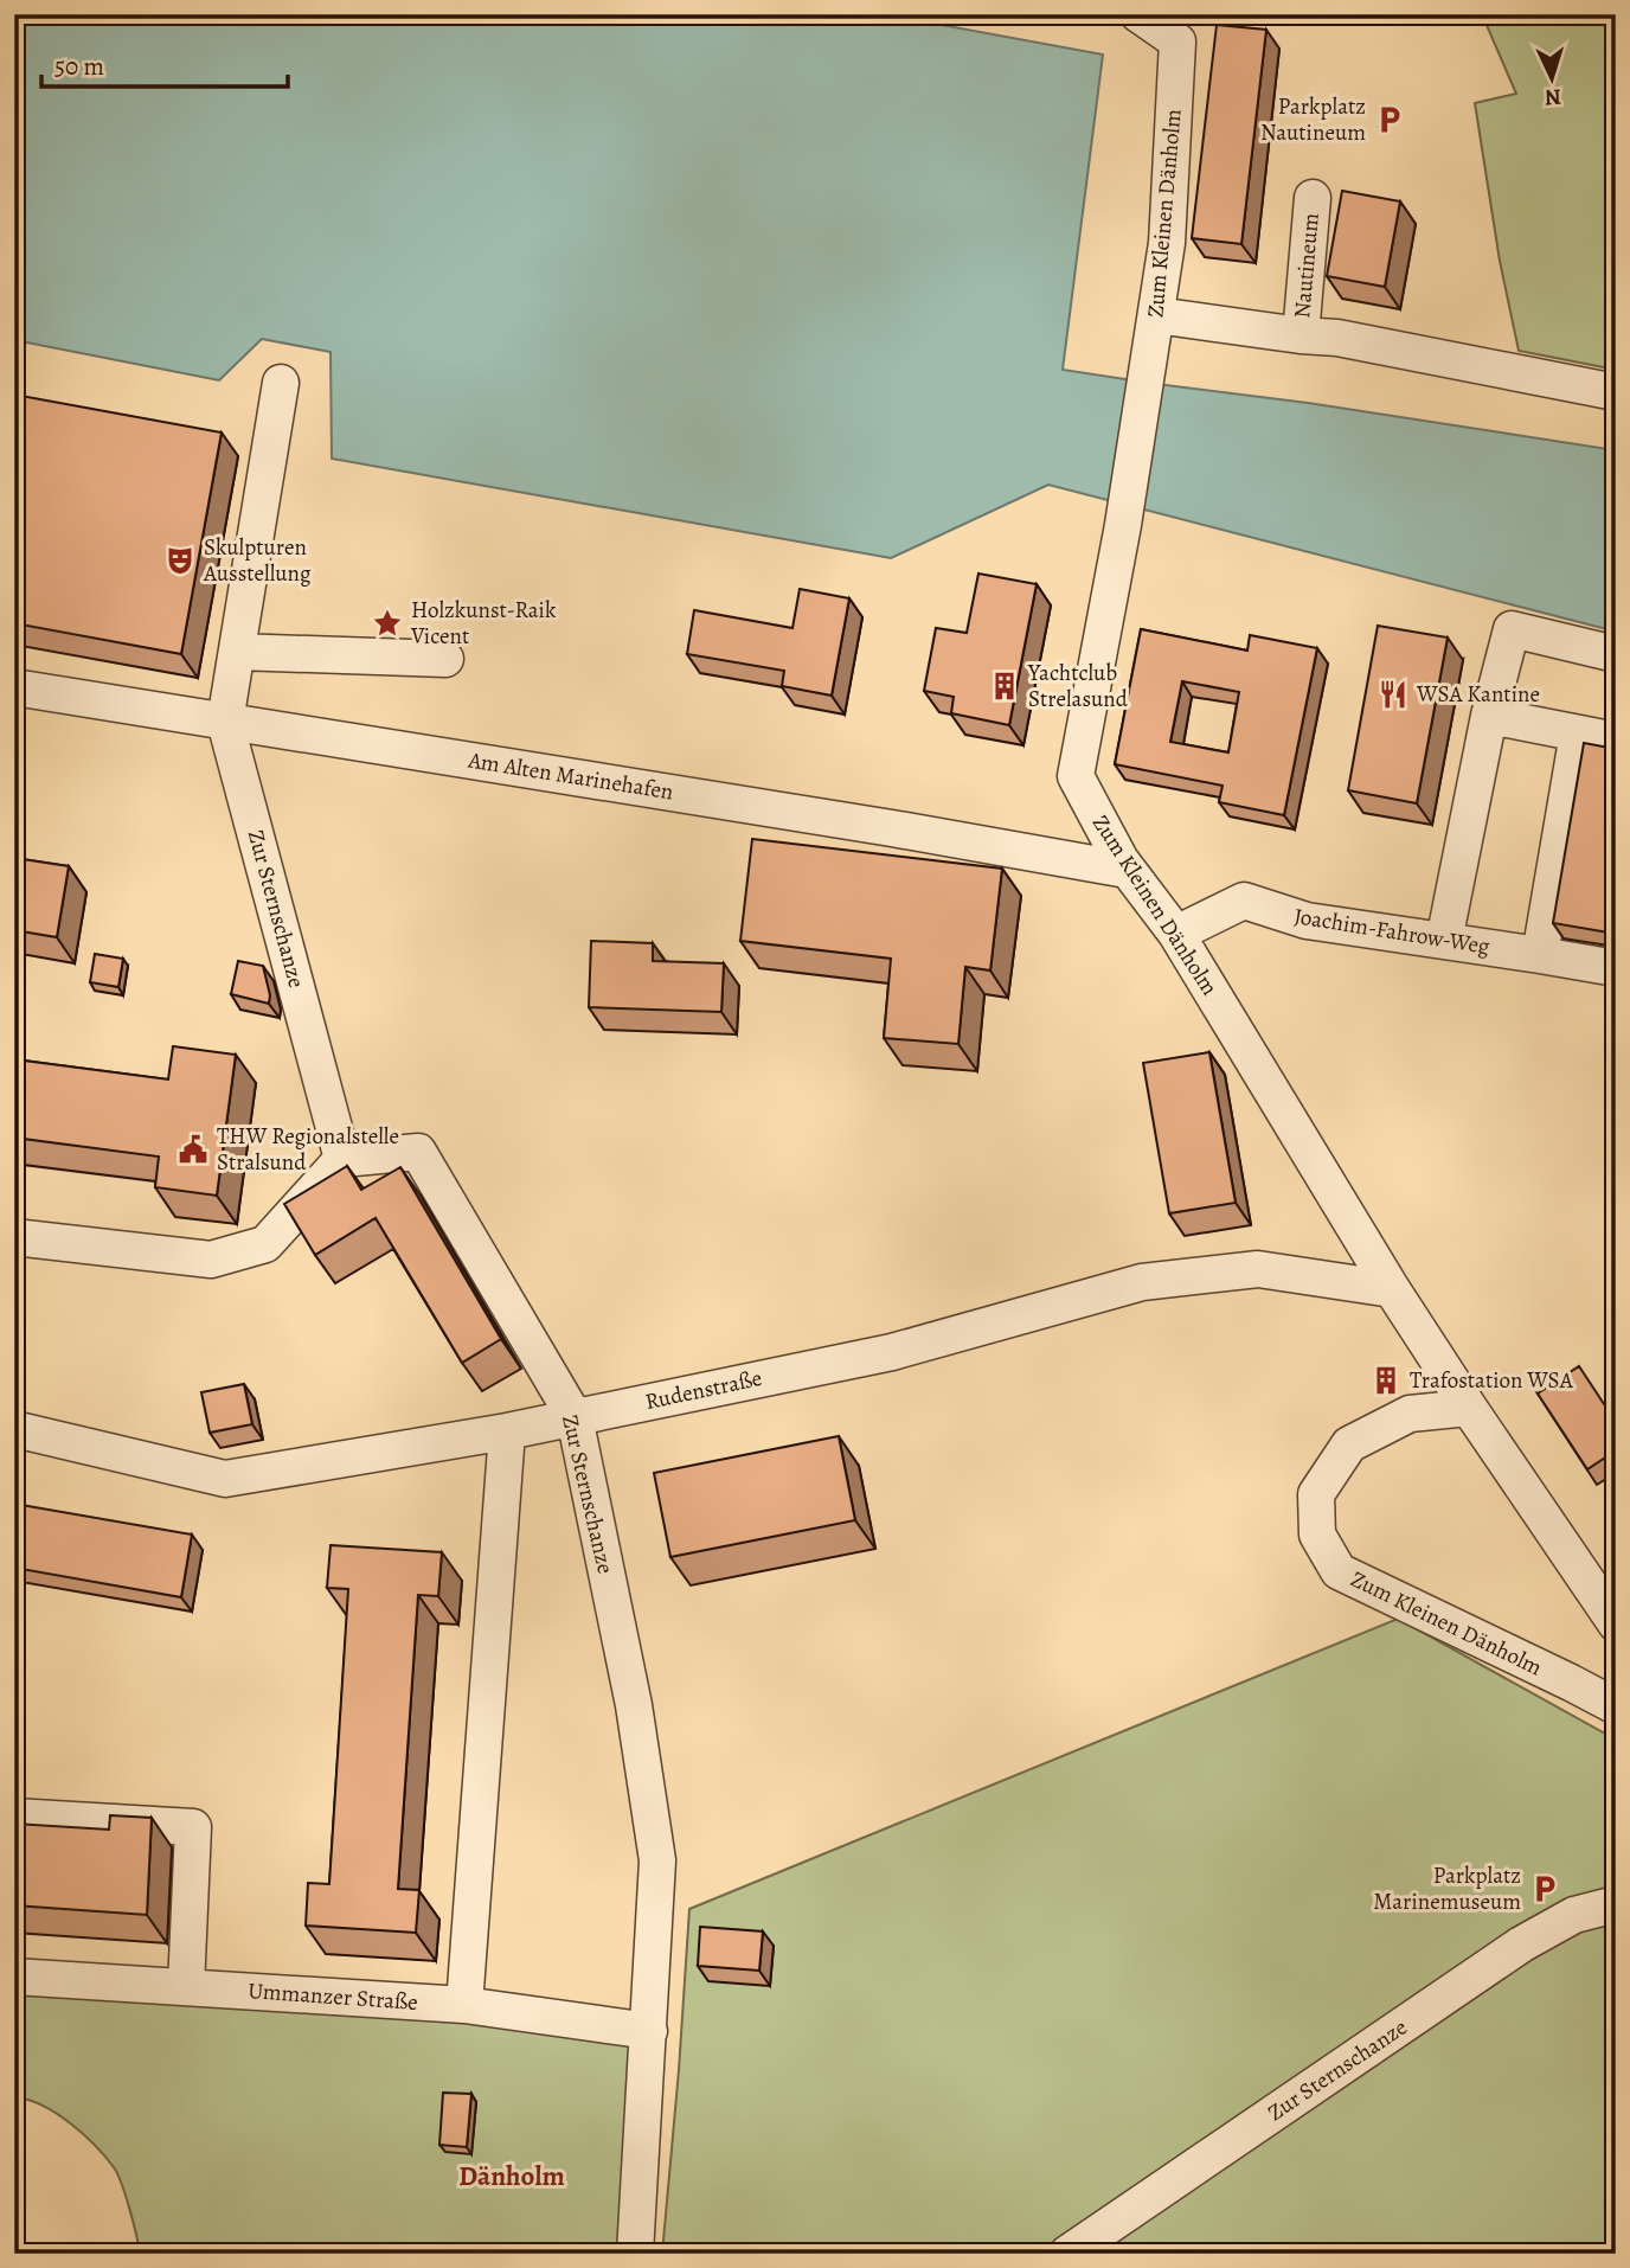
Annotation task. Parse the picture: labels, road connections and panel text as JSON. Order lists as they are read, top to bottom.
{
  "streets": {
    "street": [
      "Zum Kleinen Dänholm",
      "Nautineum",
      "Am Alten Marinehafen",
      "Zur Sternschanze",
      "Joachim-Fahrow-Weg",
      "Rudenstraße",
      "Ummanzer Straße"
    ]
  },
  "crossings": [
    ["Zum Kleinen Dänholm", "Nautineum"],
    ["Zum Kleinen Dänholm", "Am Alten Marinehafen"],
    ["Zum Kleinen Dänholm", "Joachim-Fahrow-Weg"],
    ["Zum Kleinen Dänholm", "Rudenstraße"],
    ["Am Alten Marinehafen", "Zur Sternschanze"],
    ["Zur Sternschanze", "Rudenstraße"],
    ["Zur Sternschanze", "Ummanzer Straße"]
  ],
  "districts": ["Dänholm"],
  "places": {
    "parking": ["Parkplatz Nautineum", "Parkplatz Marinemuseum"],
    "theatre": ["Skulpturen Ausstellung"],
    "place": ["Holzkunst-Raik Vicent"],
    "building": ["Yachtclub Strelasund", "Trafostation WSA"],
    "restaurant": ["WSA Kantine"],
    "public building": ["THW Regionalstelle Stralsund"]
  },
  "scale_bar": "50 m",
  "north": "bottom"
}
